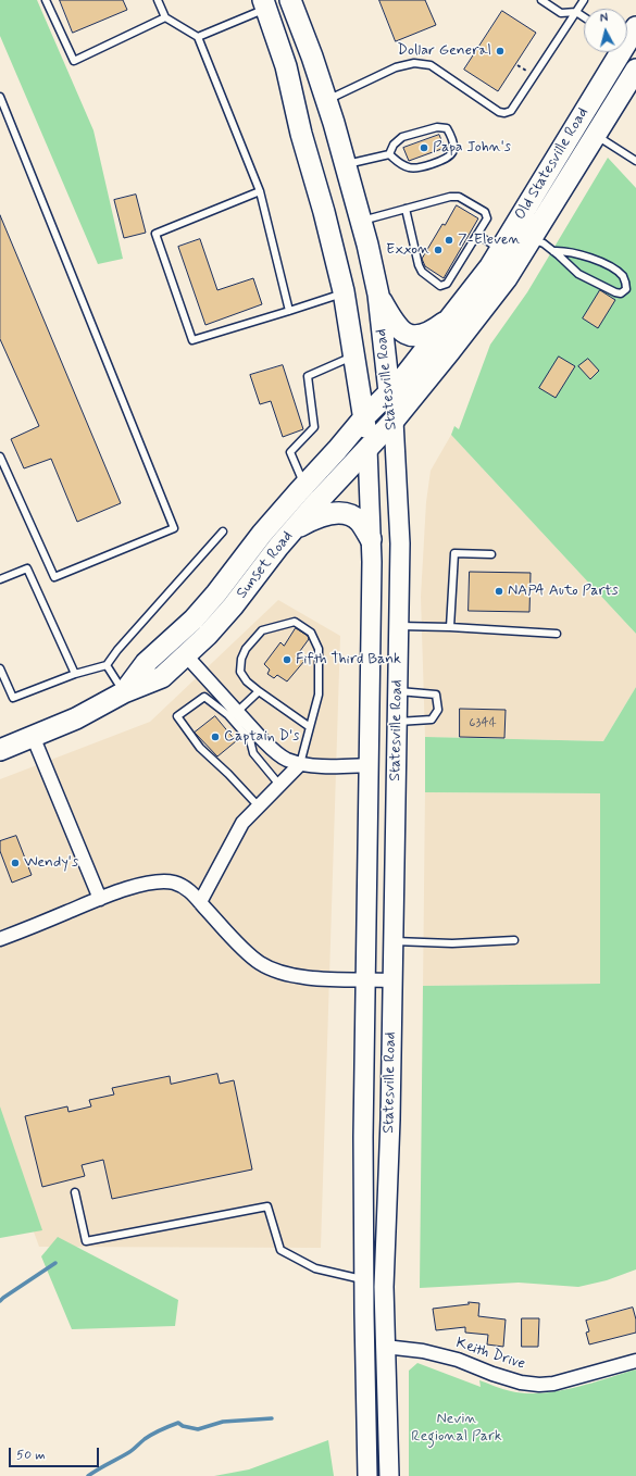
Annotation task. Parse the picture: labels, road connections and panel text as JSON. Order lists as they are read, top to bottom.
{
  "streets": {
    "main road": ["Old Statesville Road", "Statesville Road", "Sunset Road"],
    "street": ["Keith Drive"]
  },
  "crossings": [
    ["Old Statesville Road", "Statesville Road"],
    ["Old Statesville Road", "Sunset Road"],
    ["Statesville Road", "Sunset Road"],
    ["Statesville Road", "Keith Drive"]
  ],
  "parks": ["Nevin Regional Park"],
  "places": [
    "Dollar General",
    "Papa John's",
    "7-Eleven",
    "Exxon",
    "NAPA Auto Parts",
    "Fifth Third Bank",
    "Captain D's",
    "Wendy's"
  ],
  "house_numbers": ["6344"],
  "scale_bar": "50 m",
  "north": "top"
}
